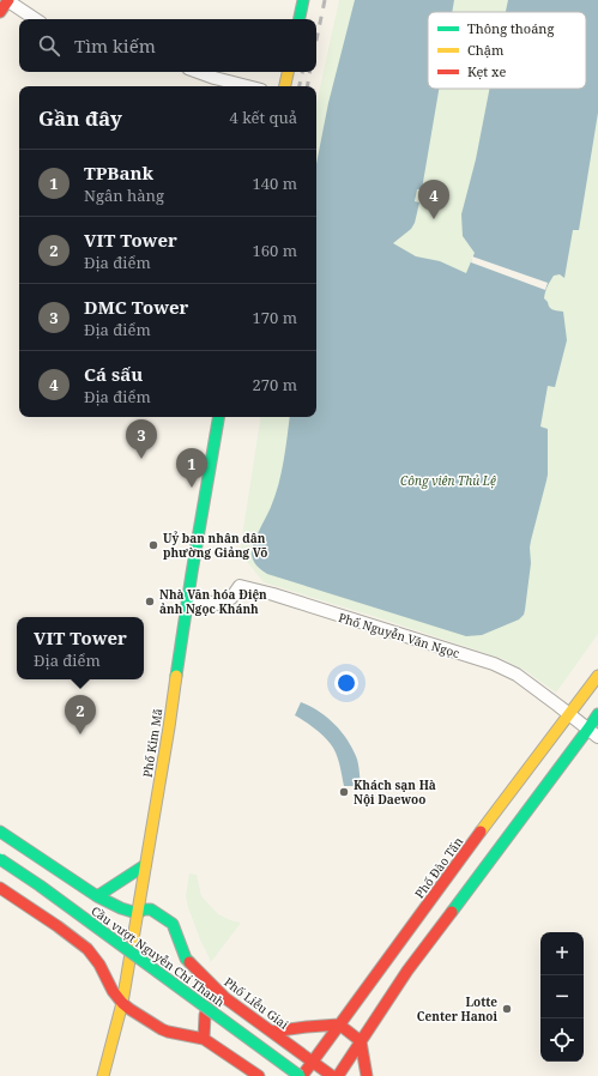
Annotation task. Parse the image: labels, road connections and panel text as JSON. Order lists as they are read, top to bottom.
{
  "streets": {
    "main road": [
      "Phố Kim Mã",
      "Phố Đào Tấn",
      "Cầu vượt Nguyễn Chí Thanh",
      "Phố Liễu Giai"
    ],
    "street": ["Phố Nguyễn Văn Ngọc"]
  },
  "crossings": [
    ["Phố Nguyễn Văn Ngọc", "Phố Kim Mã"],
    ["Phố Nguyễn Văn Ngọc", "Phố Đào Tấn"],
    ["Phố Kim Mã", "Phố Liễu Giai"],
    ["Phố Đào Tấn", "Cầu vượt Nguyễn Chí Thanh"],
    ["Phố Đào Tấn", "Phố Liễu Giai"]
  ],
  "parks": ["Công viên Thủ Lệ"],
  "places": [
    "Uỷ ban nhân dân phường Giảng Võ",
    "Nhà Văn hóa Điện ảnh Ngọc Khánh",
    "Khách sạn Hà Nội Daewoo",
    "Lotte Center Hanoi"
  ],
  "legend": ["Thông thoáng", "Chậm", "Kẹt xe"],
  "page": {
    "search": "Tìm kiếm",
    "heading": ["Gần đây", "4 kết quả"],
    "list": [
      {
        "mark": "1",
        "name": "TPBank",
        "note": "Ngân hàng",
        "value": "140 m"
      },
      {
        "mark": "2",
        "name": "VIT Tower",
        "note": "Địa điểm",
        "value": "160 m"
      },
      {
        "mark": "3",
        "name": "DMC Tower",
        "note": "Địa điểm",
        "value": "170 m"
      },
      {
        "mark": "4",
        "name": "Cá sấu",
        "note": "Địa điểm",
        "value": "270 m"
      }
    ],
    "pins": [
      "4",
      "3",
      "1",
      "2"
    ],
    "popup": ["VIT Tower", "Địa điểm"],
    "map_buttons": ["+", "−"]
  }
}
